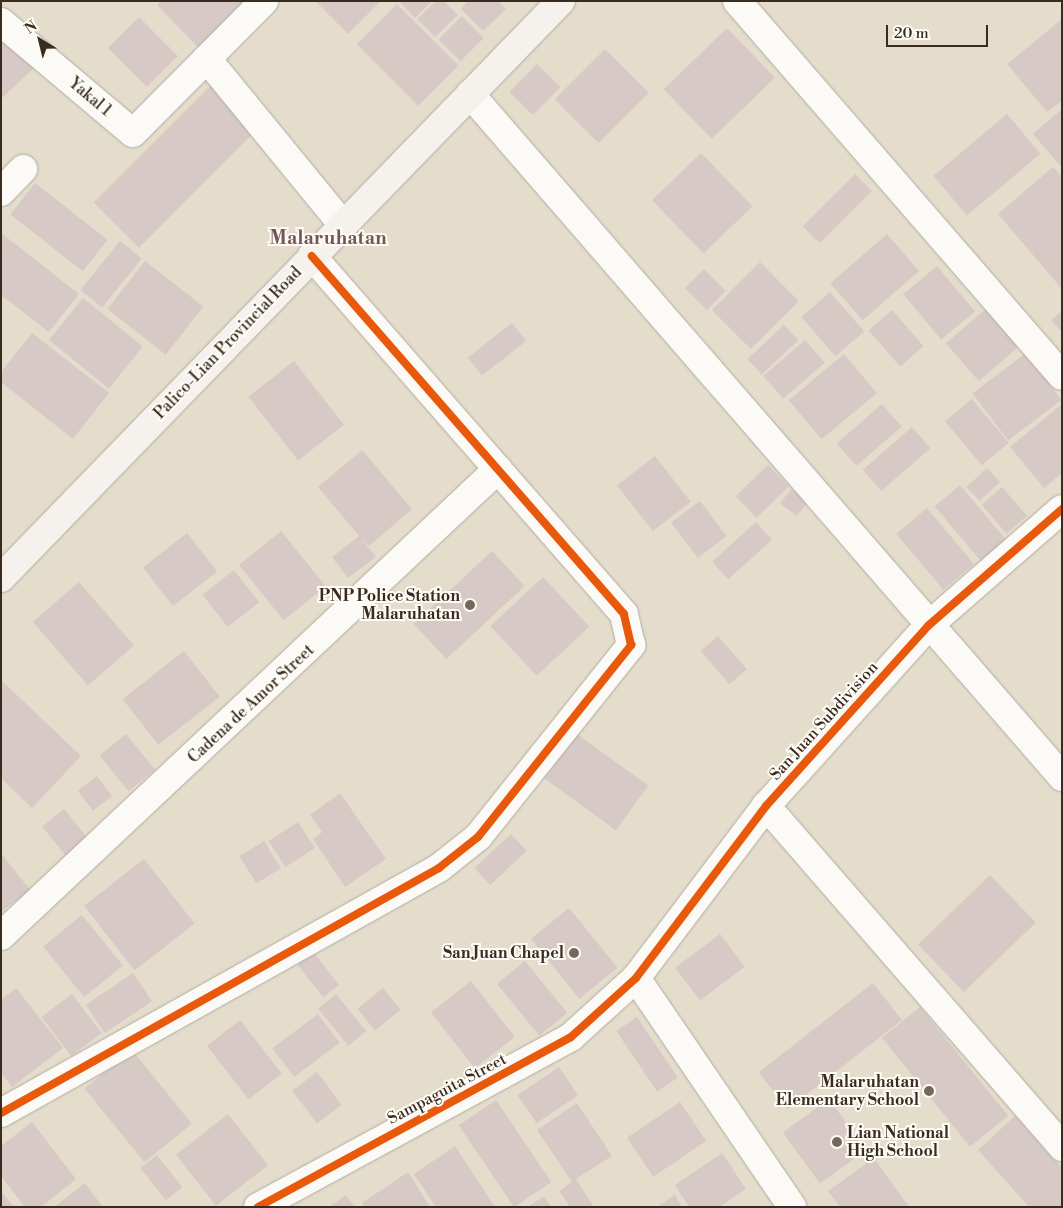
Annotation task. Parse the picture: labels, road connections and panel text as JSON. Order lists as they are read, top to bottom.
{
  "streets": {
    "street": [
      "Yakal 1",
      "Palico-Lian Provincial Road",
      "Cadena de Amor Street",
      "San Juan Subdivision",
      "Sampaguita Street"
    ]
  },
  "crossings": [
    ["San Juan Subdivision", "Sampaguita Street"]
  ],
  "districts": ["Malaruhatan"],
  "places": [
    "PNP Police Station Malaruhatan",
    "San Juan Chapel",
    "Malaruhatan Elementary School",
    "Lian National High School"
  ],
  "scale_bar": "20 m",
  "north": "top left"
}
